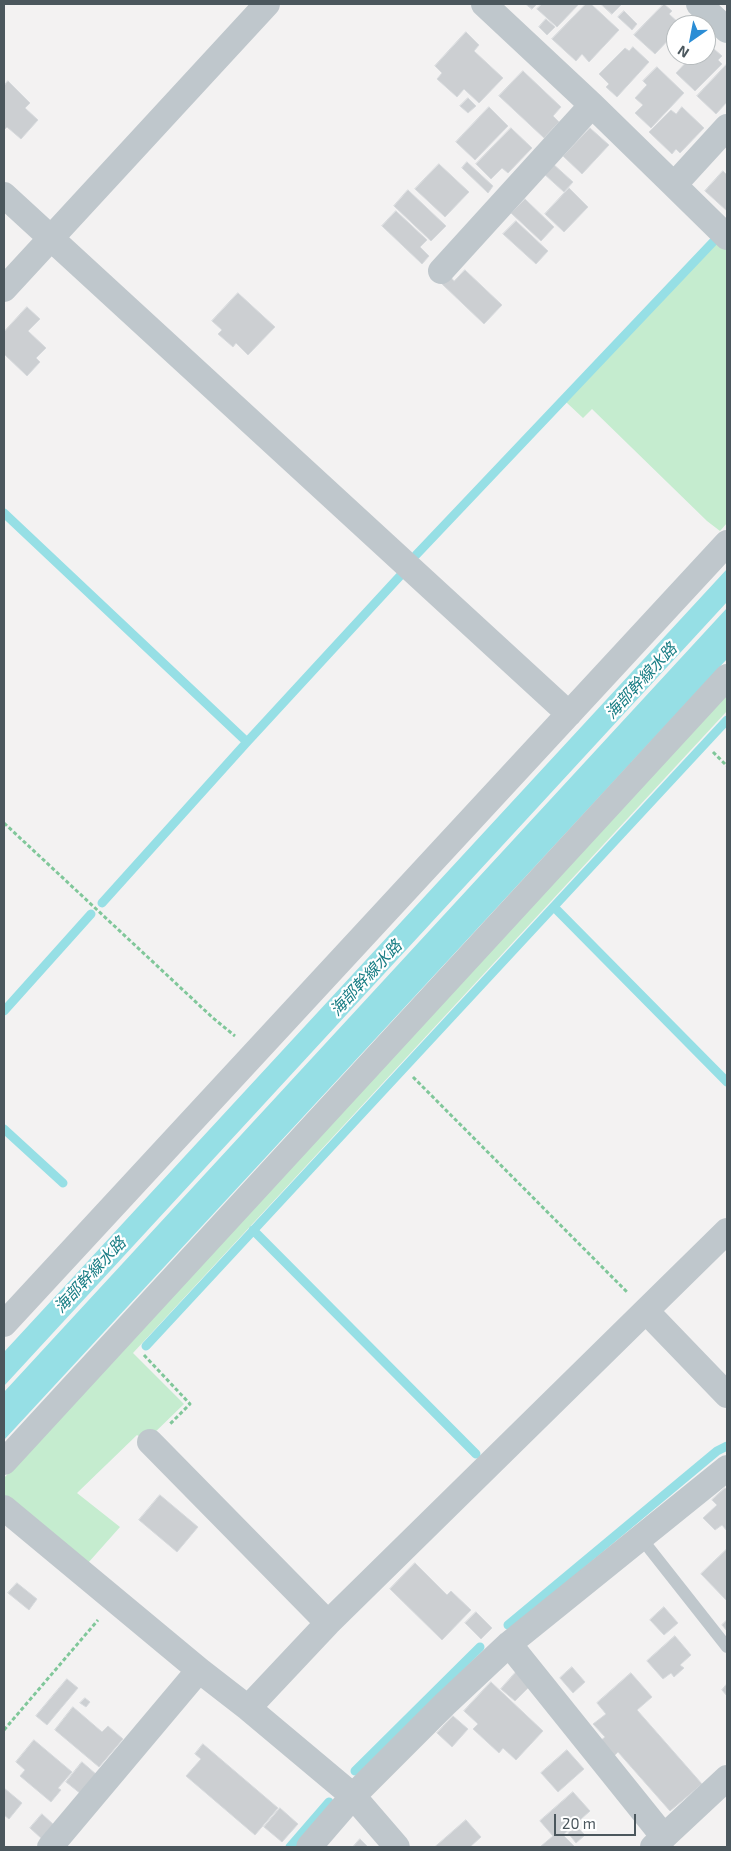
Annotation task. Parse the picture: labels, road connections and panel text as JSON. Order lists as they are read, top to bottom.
{
  "water": ["海部幹線水路"],
  "scale_bar": "20 m",
  "north": "bottom left"
}
